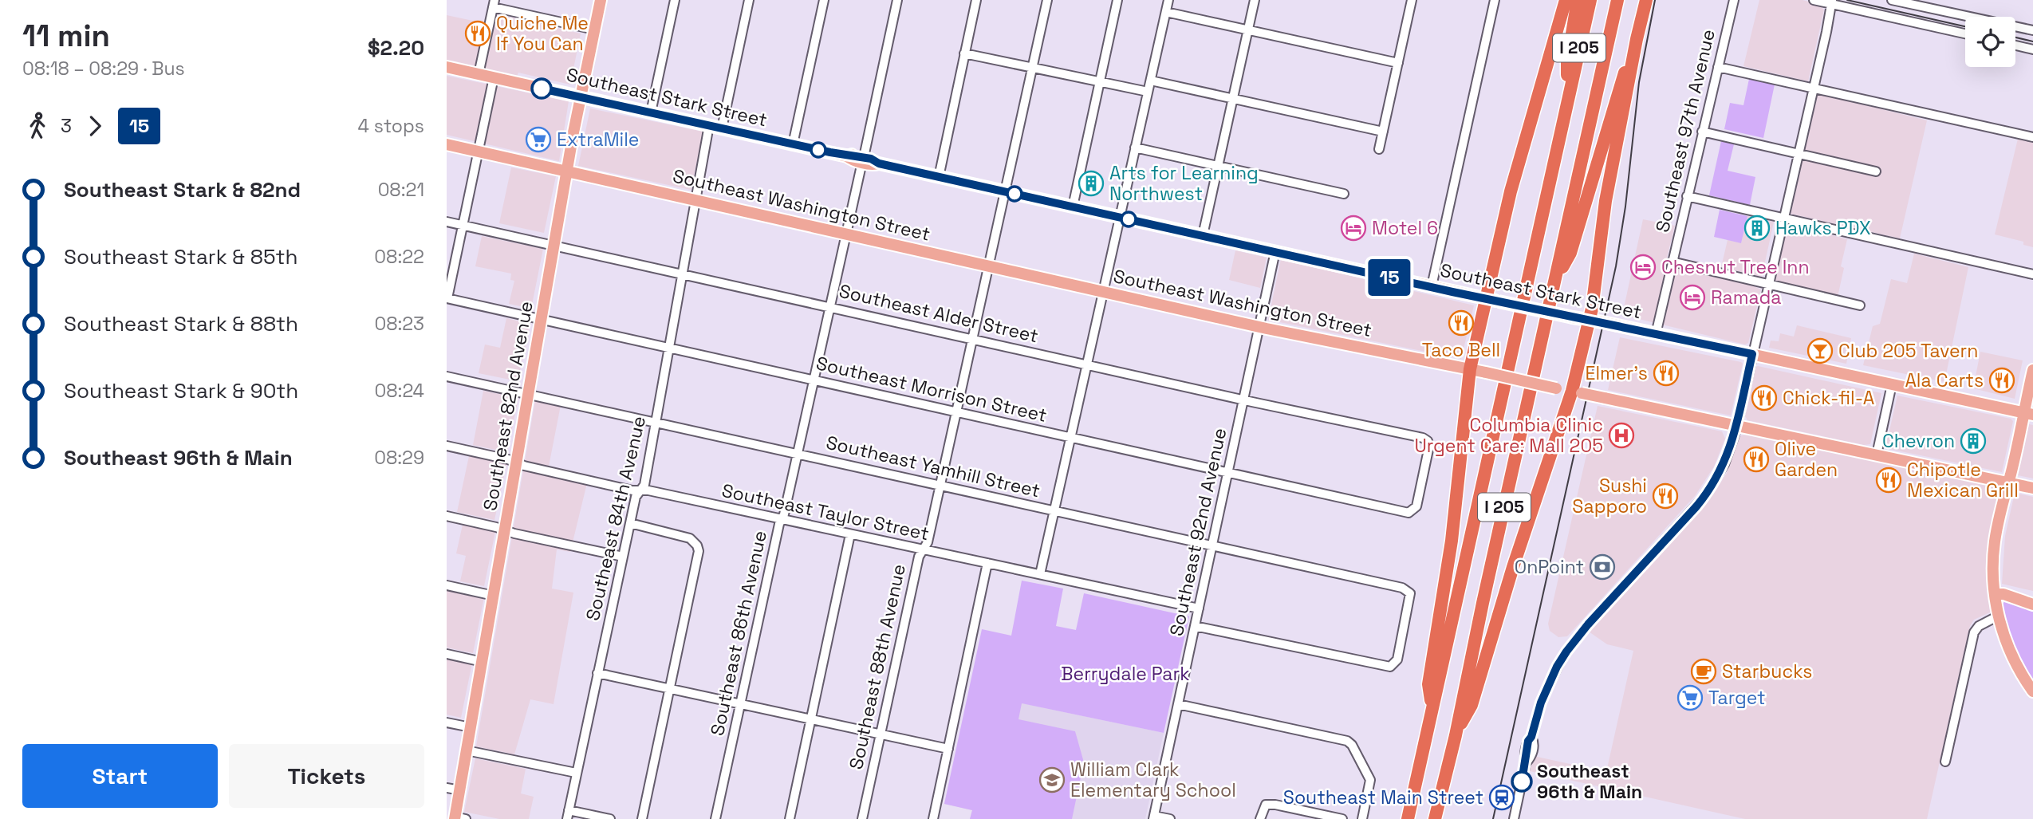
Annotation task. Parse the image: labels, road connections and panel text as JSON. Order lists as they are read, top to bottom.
{
  "streets": {
    "highway": ["I 205"],
    "main road": ["Southeast Stark Street", "Southeast Washington Street", "Southeast 82nd Avenue"],
    "street": [
      "Southeast 97th Avenue",
      "Southeast Alder Street",
      "Southeast Morrison Street",
      "Southeast Yamhill Street",
      "Southeast Taylor Street",
      "Southeast 84th Avenue",
      "Southeast 92nd Avenue",
      "Southeast 86th Avenue",
      "Southeast 88th Avenue"
    ]
  },
  "crossings": [
    ["Southeast Stark Street", "Southeast 97th Avenue"],
    ["Southeast Stark Street", "Southeast 82nd Avenue"],
    ["Southeast Stark Street", "Southeast 84th Avenue"],
    ["Southeast Stark Street", "Southeast 92nd Avenue"],
    ["Southeast Stark Street", "Southeast 86th Avenue"],
    ["Southeast Stark Street", "Southeast 88th Avenue"],
    ["Southeast Washington Street", "Southeast 82nd Avenue"],
    ["Southeast Washington Street", "Southeast 84th Avenue"],
    ["Southeast Washington Street", "Southeast 92nd Avenue"],
    ["Southeast Washington Street", "Southeast 86th Avenue"],
    ["Southeast Washington Street", "Southeast 88th Avenue"],
    ["Southeast Alder Street", "Southeast Morrison Street"],
    ["Southeast Alder Street", "Southeast 82nd Avenue"],
    ["Southeast Alder Street", "Southeast 84th Avenue"],
    ["Southeast Alder Street", "Southeast 92nd Avenue"],
    ["Southeast Alder Street", "Southeast 86th Avenue"],
    ["Southeast Alder Street", "Southeast 88th Avenue"],
    ["Southeast Morrison Street", "Southeast 82nd Avenue"],
    ["Southeast Morrison Street", "Southeast 84th Avenue"],
    ["Southeast Morrison Street", "Southeast 92nd Avenue"],
    ["Southeast Morrison Street", "Southeast 86th Avenue"],
    ["Southeast Morrison Street", "Southeast 88th Avenue"],
    ["Southeast 82nd Avenue", "Southeast Yamhill Street"],
    ["Southeast 82nd Avenue", "Southeast Taylor Street"],
    ["Southeast Yamhill Street", "Southeast 84th Avenue"],
    ["Southeast Yamhill Street", "Southeast 92nd Avenue"],
    ["Southeast Yamhill Street", "Southeast 86th Avenue"],
    ["Southeast Yamhill Street", "Southeast 88th Avenue"],
    ["Southeast Taylor Street", "Southeast 84th Avenue"],
    ["Southeast Taylor Street", "Southeast 92nd Avenue"],
    ["Southeast Taylor Street", "Southeast 86th Avenue"],
    ["Southeast Taylor Street", "Southeast 88th Avenue"]
  ],
  "parks": ["Berrydale Park"],
  "places": {
    "restaurant": [
      "Quiche Me If You Can",
      "Taco Bell",
      "Elmer's",
      "Ala Carts",
      "Chick-fil-A",
      "Olive Garden",
      "Chipotle Mexican Grill",
      "Sushi Sapporo"
    ],
    "supermarket": ["ExtraMile", "Target"],
    "building": ["Arts for Learning Northwest", "Hawks PDX", "Chevron"],
    "hotel": ["Motel 6", "Chesnut Tree Inn", "Ramada"],
    "bar": ["Club 205 Tavern"],
    "hospital": ["Columbia Clinic Urgent Care: Mall 205"],
    "bank": ["OnPoint"],
    "cafe": ["Starbucks"],
    "school or university": ["William Clark Elementary School"],
    "other": ["Southeast 96th & Main"],
    "station": ["Southeast Main Street"]
  },
  "lines": ["bus line 15"],
  "page": {
    "heading": ["11 min", "08:18 – 08:29 · Bus", "$2.20"],
    "on_map": "15",
    "legs": ["3", "15", "4 stops"],
    "list": [
      {
        "name": "Southeast Stark & 82nd",
        "value": "08:21"
      },
      {
        "name": "Southeast Stark & 85th",
        "value": "08:22"
      },
      {
        "name": "Southeast Stark & 88th",
        "value": "08:23"
      },
      {
        "name": "Southeast Stark & 90th",
        "value": "08:24"
      },
      {
        "name": "Southeast 96th & Main",
        "value": "08:29"
      }
    ],
    "buttons": ["Start", "Tickets"]
  }
}
